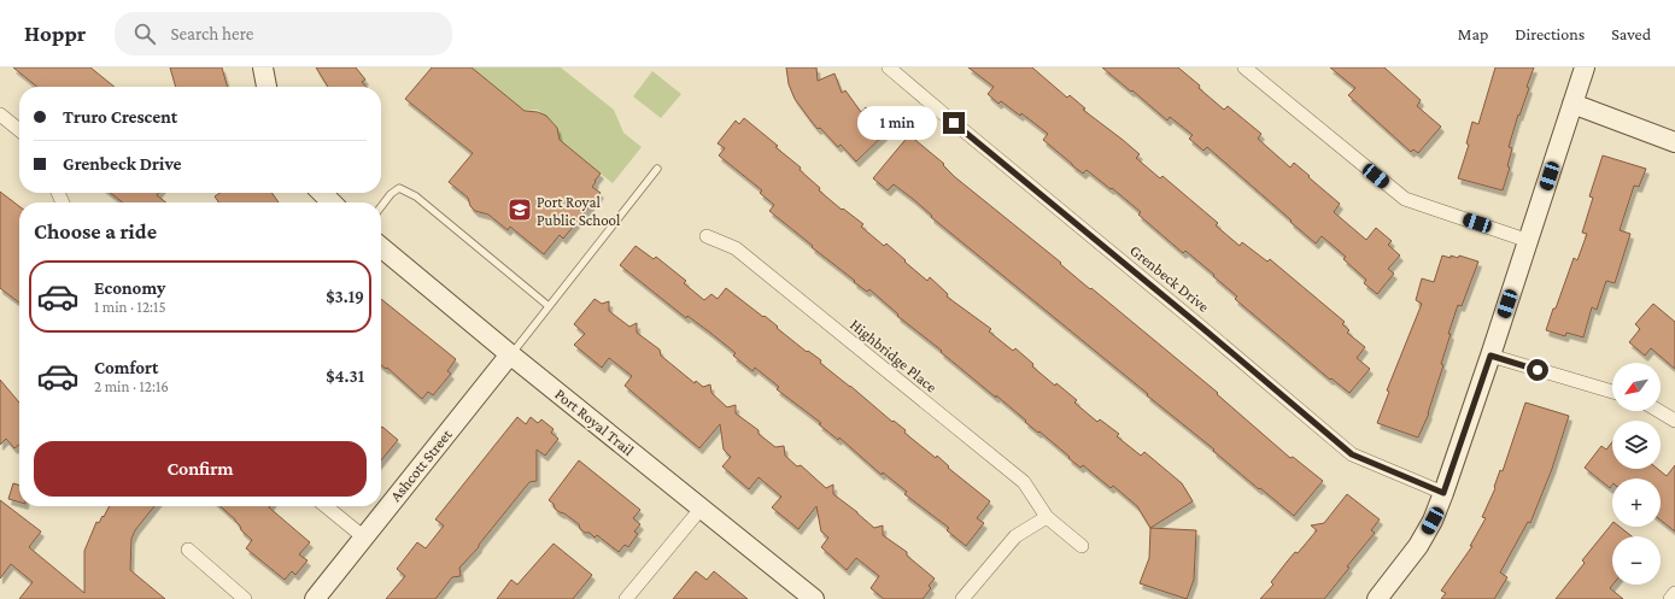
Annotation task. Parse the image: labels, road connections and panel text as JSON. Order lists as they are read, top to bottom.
{
  "streets": {
    "street": [
      "Grenbeck Drive",
      "Highbridge Place",
      "Port Royal Trail",
      "Ashcott Street"
    ]
  },
  "crossings": [
    ["Port Royal Trail", "Ashcott Street"]
  ],
  "places": {
    "school or university": ["Port Royal Public School"]
  },
  "north": "bottom left",
  "page": {
    "header": "Hoppr",
    "search": "Search here",
    "nav": ["Map", "Directions", "Saved"],
    "banner": ["Truro Crescent", "Grenbeck Drive"],
    "bubble": "1 min",
    "heading": "Choose a ride",
    "list": [
      {
        "name": "Economy",
        "note": "1 min · 12:15",
        "value": "$3.19"
      },
      {
        "name": "Comfort",
        "note": "2 min · 12:16",
        "value": "$4.31"
      }
    ],
    "map_buttons": ["+", "−"],
    "buttons": "Confirm"
  }
}
